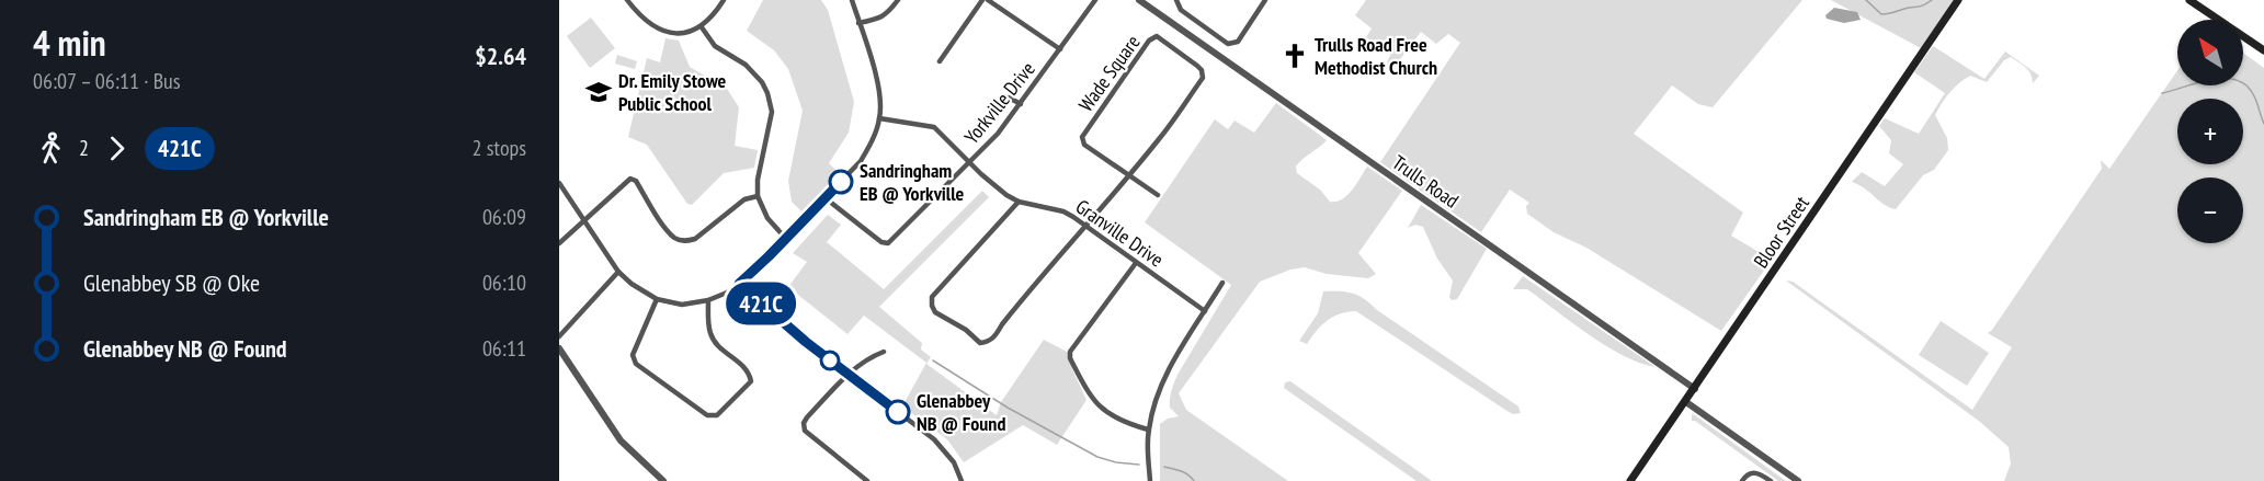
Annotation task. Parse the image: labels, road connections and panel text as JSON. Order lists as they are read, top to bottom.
{
  "streets": {
    "main road": ["Bloor Street"],
    "street": [
      "Wade Square",
      "Yorkville Drive",
      "Trulls Road",
      "Granville Drive"
    ]
  },
  "crossings": [
    ["Wade Square", "Granville Drive"],
    ["Yorkville Drive", "Granville Drive"],
    ["Trulls Road", "Bloor Street"]
  ],
  "places": {
    "church": ["Trulls Road Free Methodist Church"],
    "school or university": ["Dr. Emily Stowe Public School"],
    "other": ["Sandringham EB @ Yorkville", "Glenabbey NB @ Found"]
  },
  "lines": ["bus line 421C"],
  "north": "top left",
  "page": {
    "heading": ["4 min", "06:07 – 06:11 · Bus", "$2.64"],
    "on_map": "421C",
    "map_buttons": ["+", "−"],
    "legs": ["2", "421C", "2 stops"],
    "list": [
      {
        "name": "Sandringham EB @ Yorkville",
        "value": "06:09"
      },
      {
        "name": "Glenabbey SB @ Oke",
        "value": "06:10"
      },
      {
        "name": "Glenabbey NB @ Found",
        "value": "06:11"
      }
    ]
  }
}
